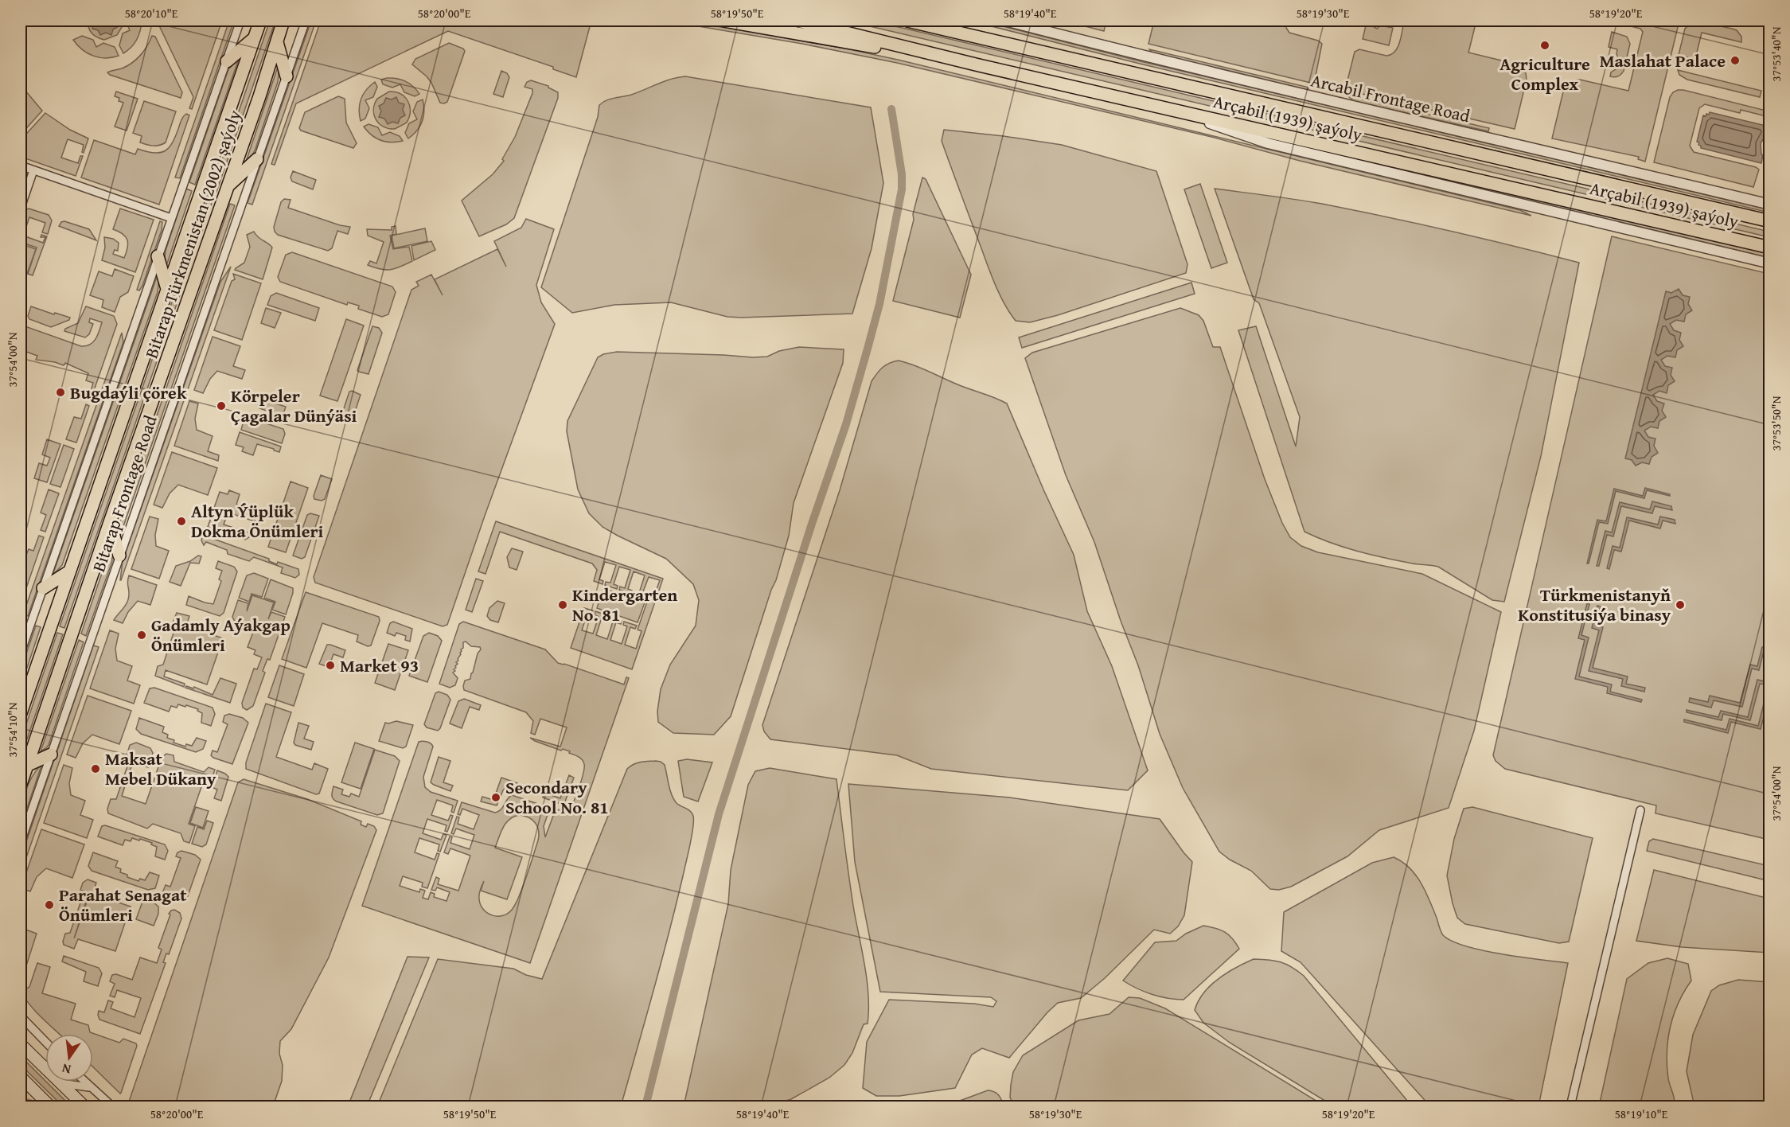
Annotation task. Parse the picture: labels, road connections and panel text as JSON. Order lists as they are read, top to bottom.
{
  "streets": {
    "main road": ["Arçabil (1939) şaýoly", "Bitarap Türkmenistan (2002) şaýoly"],
    "street": ["Arcabil Frontage Road", "Bitarap Frontage Road"]
  },
  "places": [
    "Agriculture Complex",
    "Maslahat Palace",
    "Bugdaýli çörek",
    "Körpeler Çagalar Dünýäsi",
    "Altyn Ýüplük Dokma Önümleri",
    "Kindergarten No. 81",
    "Türkmenistanyň Konstitusiýa binasy",
    "Gadamly Aýakgap Önümleri",
    "Market 93",
    "Maksat Mebel Dükany",
    "Secondary School No. 81",
    "Parahat Senagat Önümleri"
  ],
  "north": "bottom",
  "coordinates": [
    "58°20'10\"E",
    "58°20'00\"E",
    "58°19'50\"E",
    "58°19'40\"E",
    "58°19'30\"E",
    "58°19'20\"E",
    "37°53'40\"N",
    "37°54'00\"N",
    "37°53'50\"N",
    "37°54'10\"N",
    "58°19'10\"E"
  ]
}
